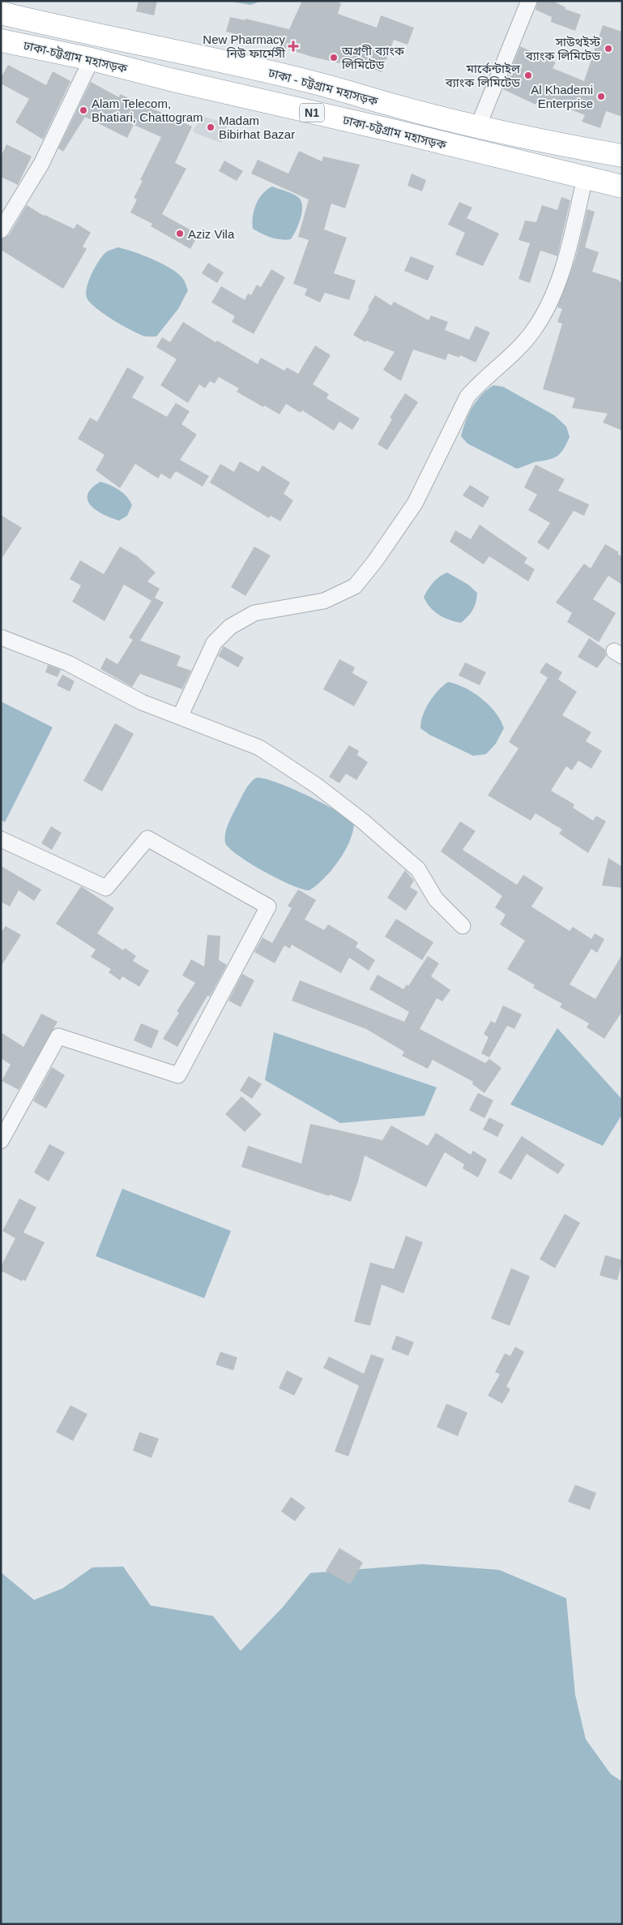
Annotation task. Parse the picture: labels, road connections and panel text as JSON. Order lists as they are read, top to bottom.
{
  "streets": {
    "highway": ["ঢাকা-চট্টগ্রাম মহাসড়ক", "ঢাকা - চট্টগ্রাম মহাসড়ক", "N1"]
  },
  "places": {
    "health": ["New Pharmacy নিউ ফার্মেসী"],
    "other": [
      "সাউথইস্ট ব্যাংক লিমিটেড",
      "অগ্রণী ব্যাংক লিমিটেড",
      "মার্কেন্টাইল ব্যাংক লিমিটেড",
      "Al Khademi Enterprise",
      "Alam Telecom, Bhatiari, Chattogram",
      "Madam Bibirhat Bazar",
      "Aziz Vila"
    ]
  }
}
